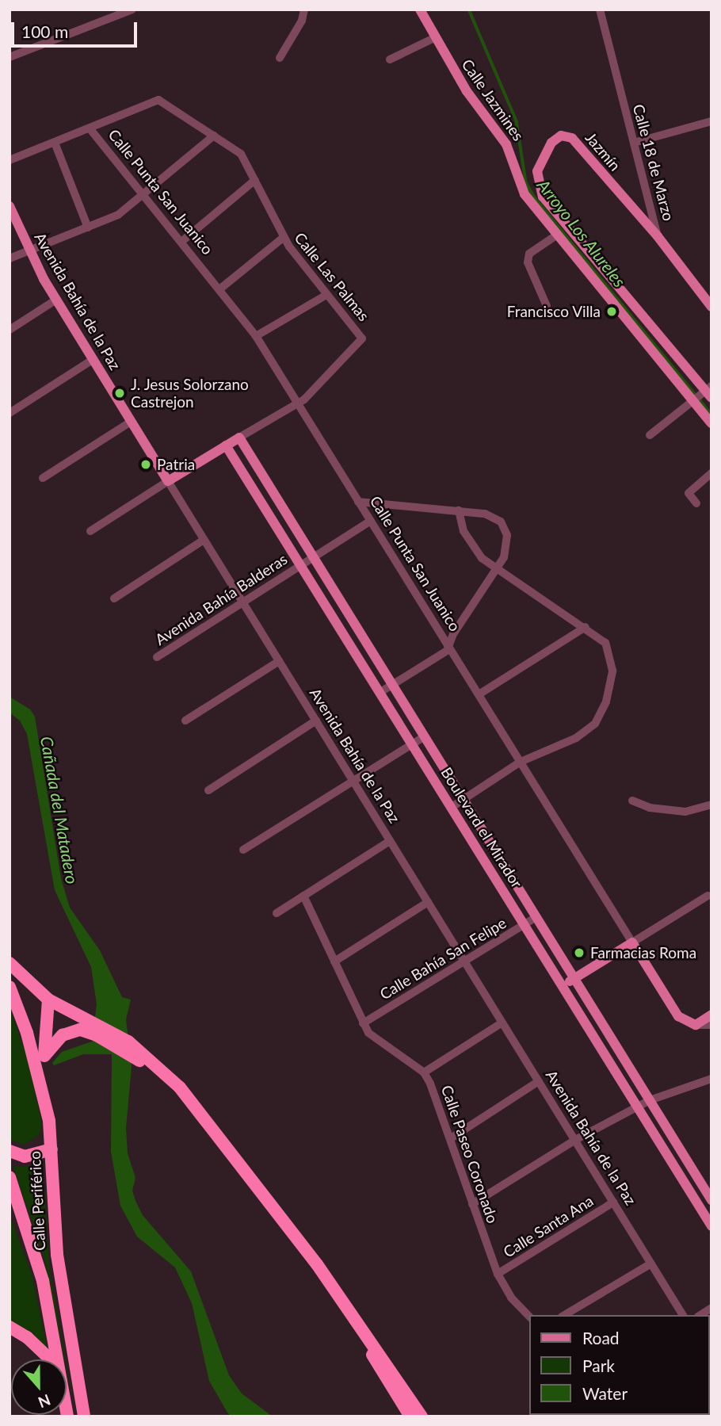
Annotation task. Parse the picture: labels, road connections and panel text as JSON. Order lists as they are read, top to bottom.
{
  "streets": {
    "highway": ["Calle Periférico"],
    "main road": [
      "Calle Jazmines",
      "Jazmín",
      "Calle 18 de Marzo",
      "Calle Punta San Juanico",
      "Avenida Bahía de la Paz",
      "Boulevard el Mirador"
    ],
    "street": [
      "Calle Las Palmas",
      "Avenida Bahía Balderas",
      "Calle Bahía San Felipe",
      "Calle Paseo Coronado",
      "Calle Santa Ana"
    ]
  },
  "crossings": [
    ["Calle Jazmines", "Jazmín"],
    ["Jazmín", "Calle 18 de Marzo"],
    ["Calle Punta San Juanico", "Calle Las Palmas"],
    ["Calle Punta San Juanico", "Avenida Bahía Balderas"],
    ["Avenida Bahía de la Paz", "Avenida Bahía Balderas"],
    ["Avenida Bahía de la Paz", "Calle Bahía San Felipe"],
    ["Avenida Bahía de la Paz", "Calle Santa Ana"],
    ["Avenida Bahía Balderas", "Boulevard el Mirador"],
    ["Boulevard el Mirador", "Calle Bahía San Felipe"],
    ["Calle Bahía San Felipe", "Calle Paseo Coronado"],
    ["Calle Paseo Coronado", "Calle Santa Ana"]
  ],
  "water": ["Arroyo Los Alureles", "Cañada del Matadero"],
  "places": [
    "Francisco Villa",
    "J. Jesus Solorzano Castrejon",
    "Patria",
    "Farmacias Roma"
  ],
  "legend": ["Road", "Park", "Water"],
  "scale_bar": "100 m",
  "north": "bottom"
}
